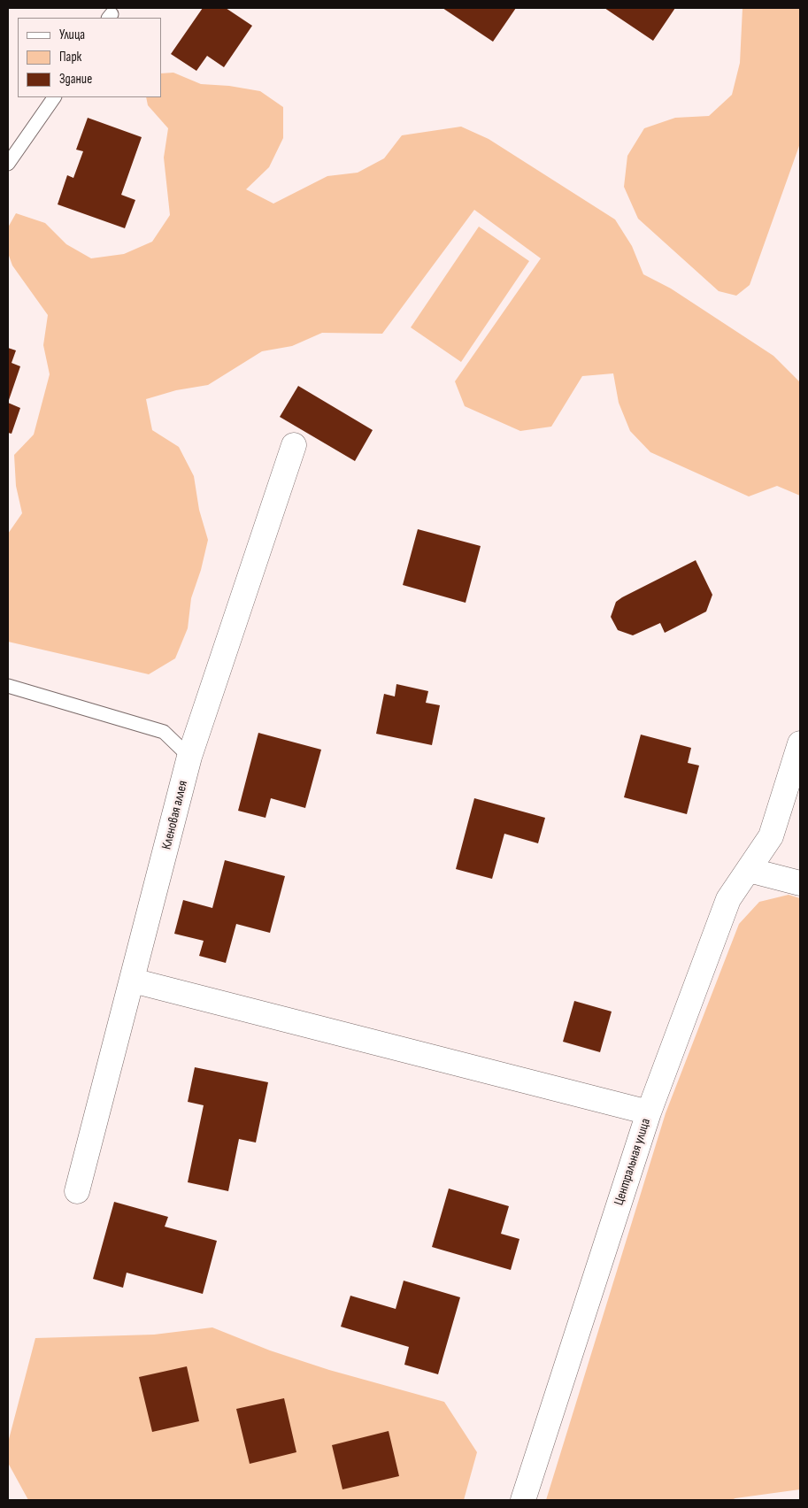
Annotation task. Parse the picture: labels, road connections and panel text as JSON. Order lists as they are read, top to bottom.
{
  "streets": {
    "street": ["Кленовая аллея", "Центральная улица"]
  },
  "legend": ["Улица", "Парк", "Здание"]
}
